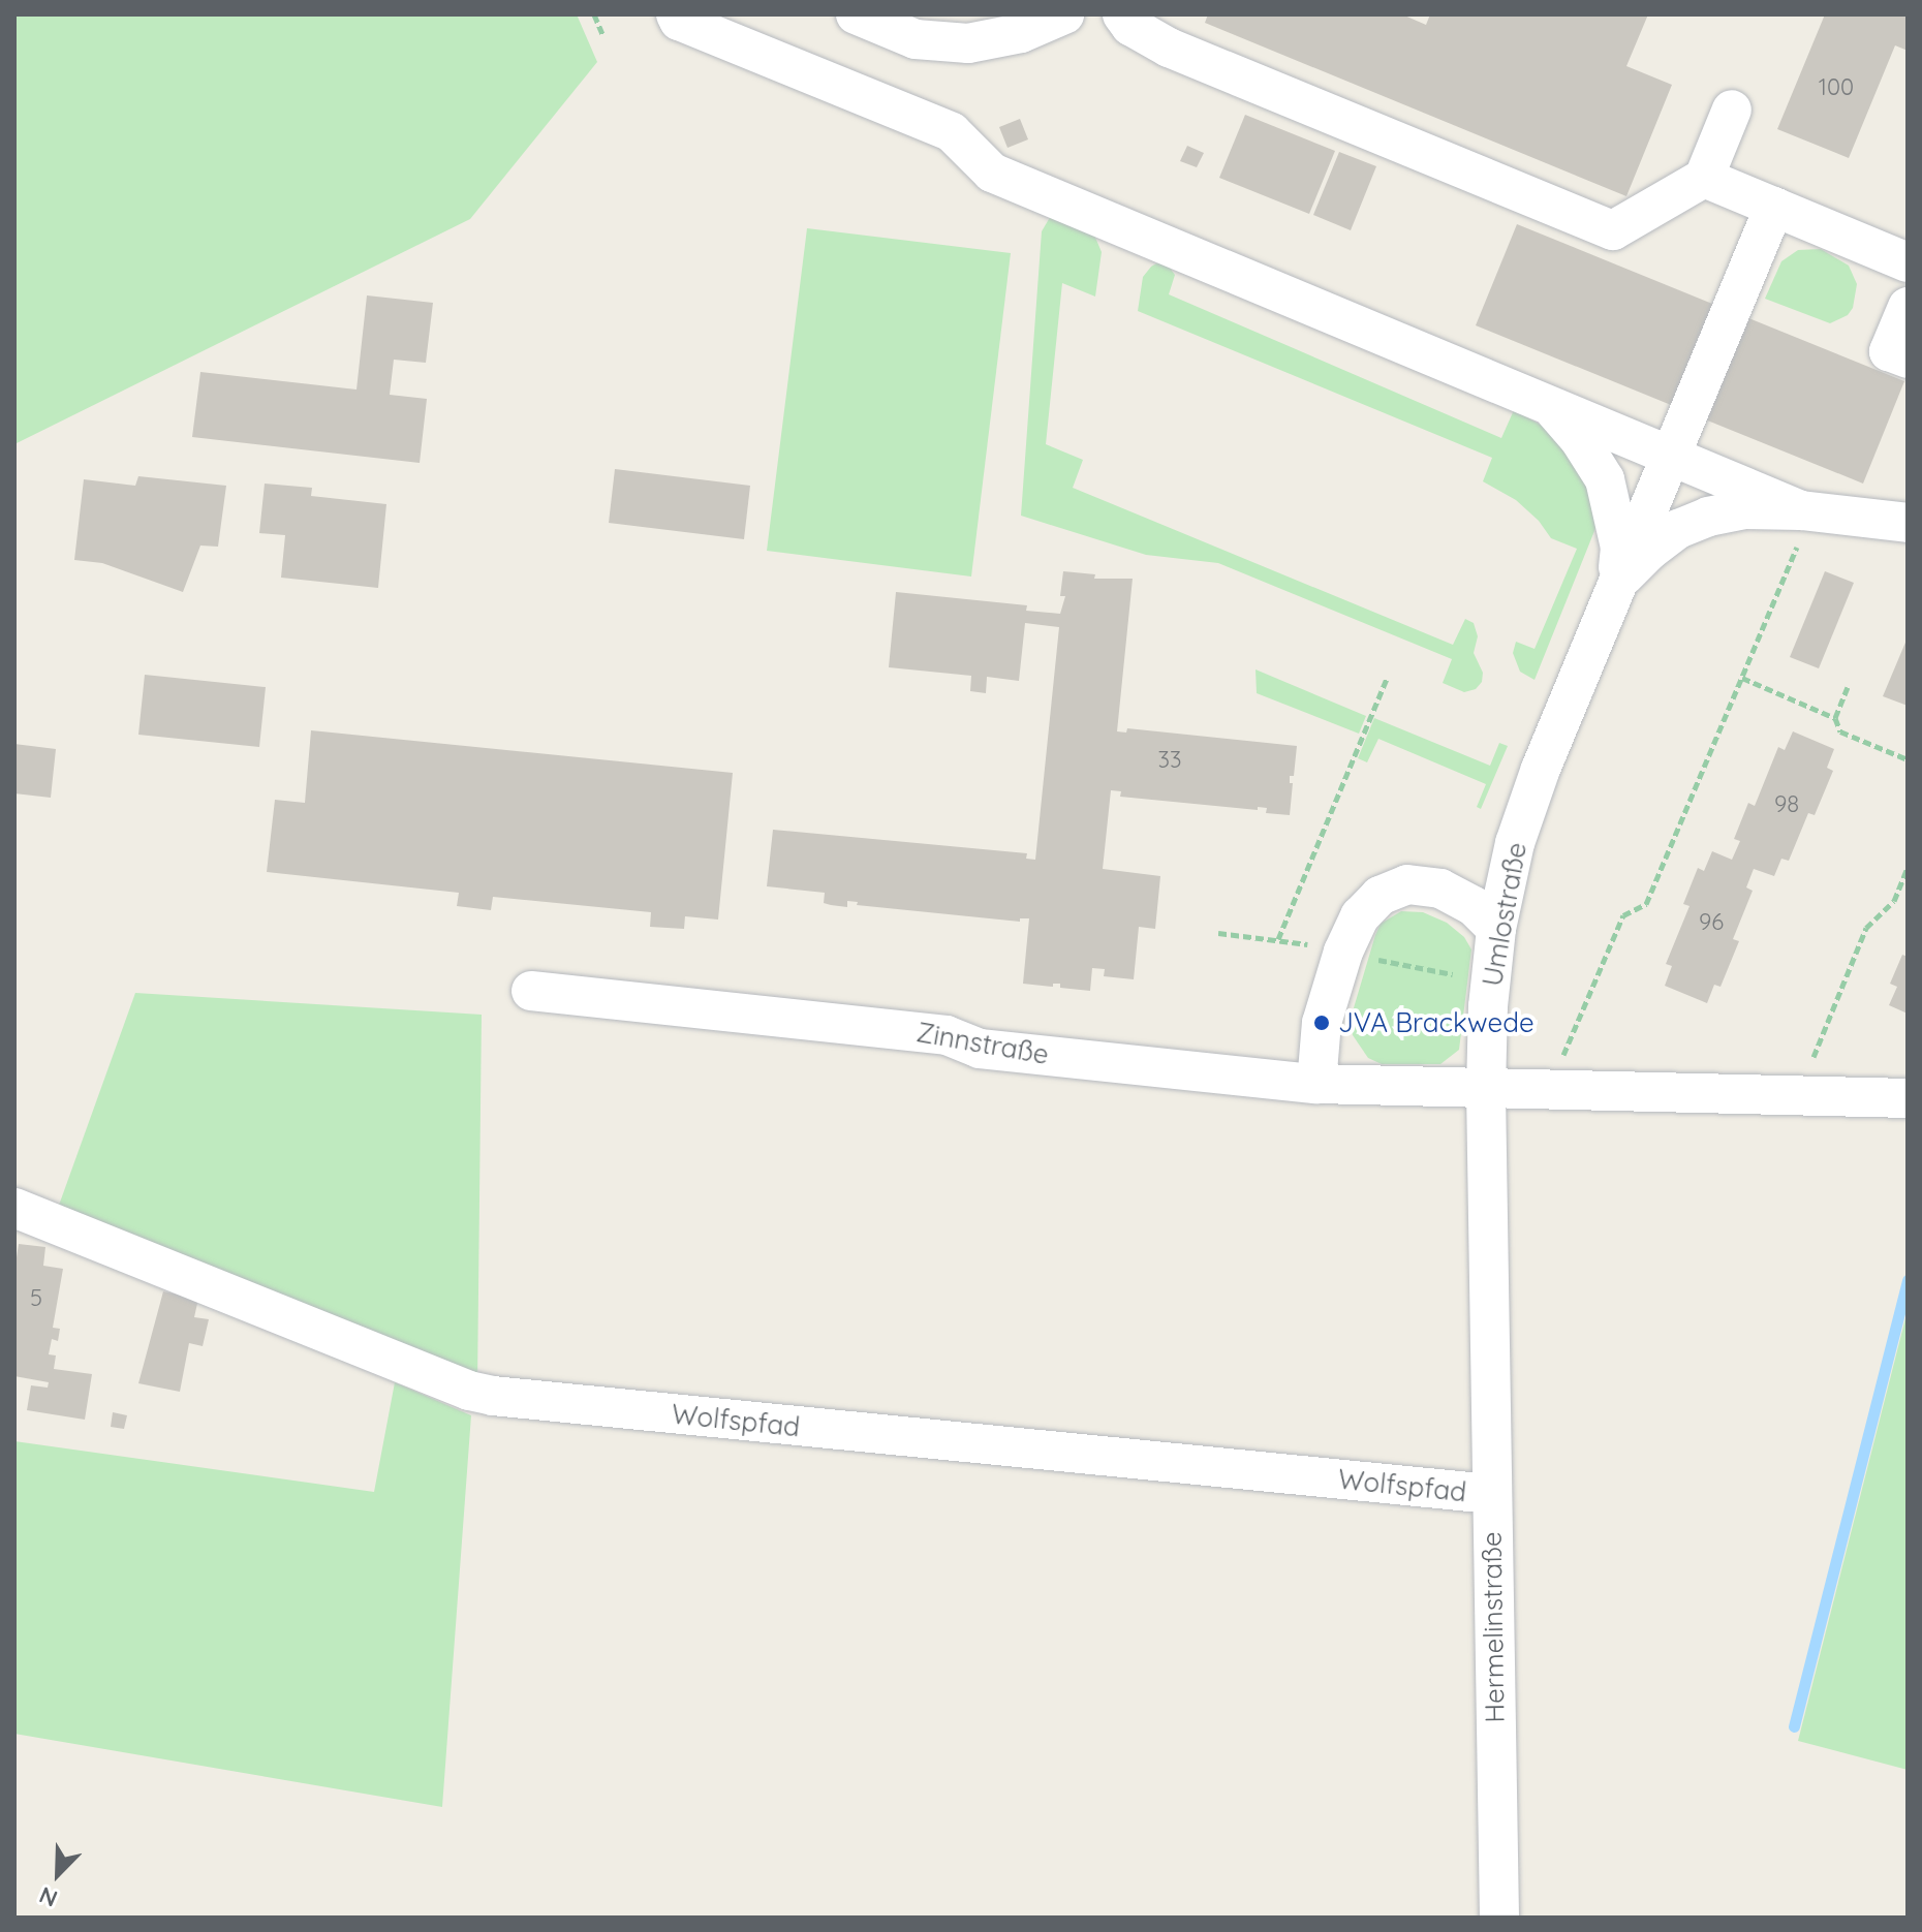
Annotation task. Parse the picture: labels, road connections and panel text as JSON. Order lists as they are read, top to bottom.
{
  "streets": {
    "street": [
      "Umlostraße",
      "Zinnstraße",
      "Wolfspfad",
      "Hermelinstraße"
    ]
  },
  "crossings": [
    ["Umlostraße", "Zinnstraße"],
    ["Umlostraße", "Hermelinstraße"],
    ["Zinnstraße", "Hermelinstraße"],
    ["Wolfspfad", "Hermelinstraße"]
  ],
  "places": ["JVA Brackwede"],
  "house_numbers": [
    "100",
    "33",
    "98",
    "96",
    "5"
  ],
  "north": "bottom left"
}
